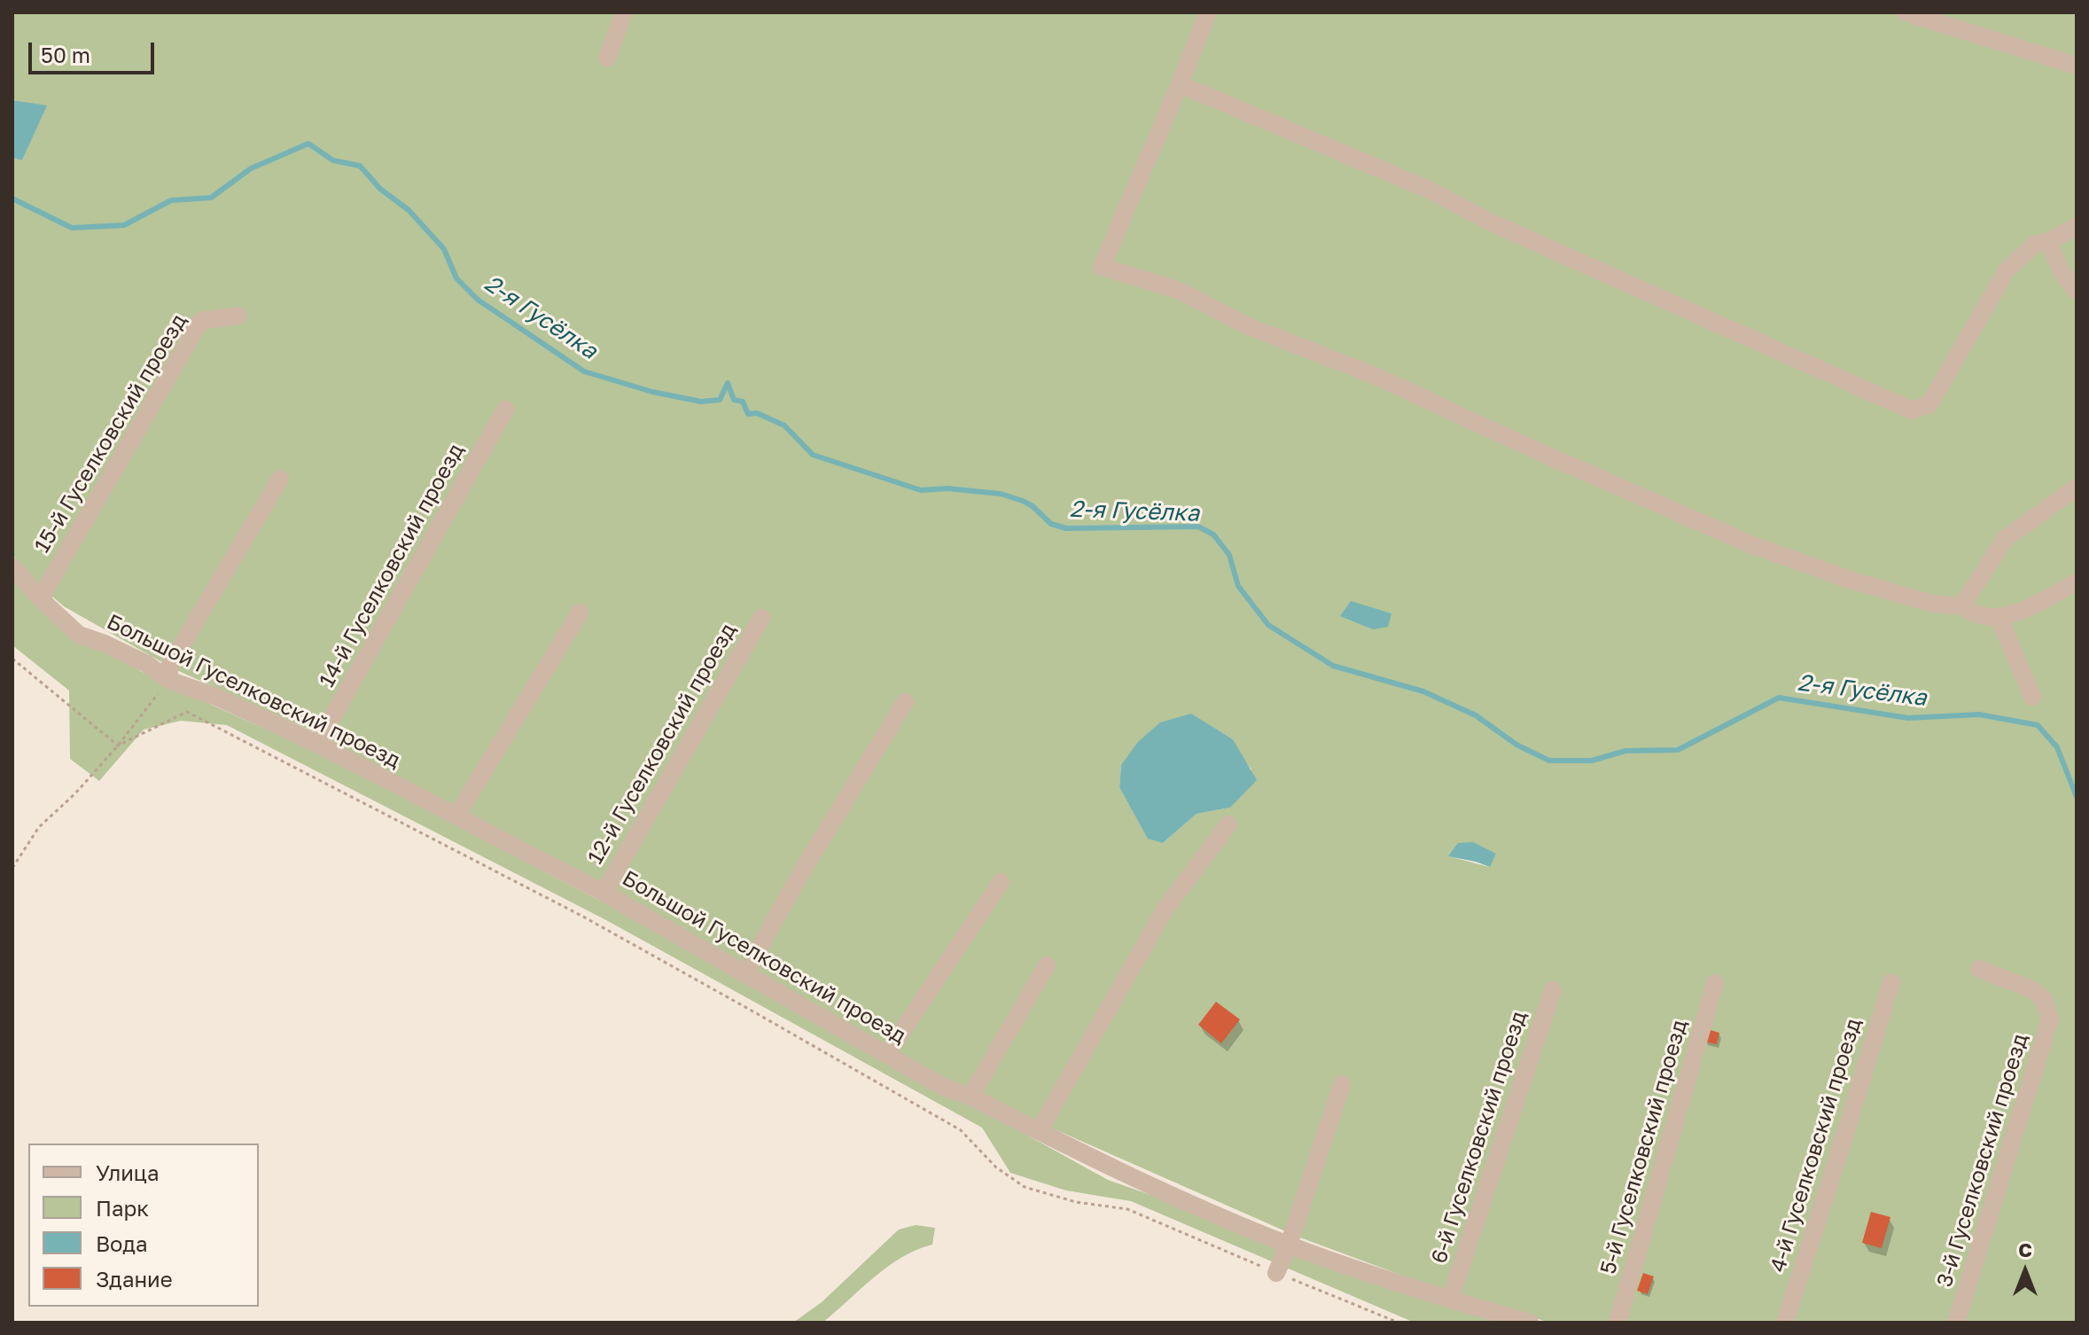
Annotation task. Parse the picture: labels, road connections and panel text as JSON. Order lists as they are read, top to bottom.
{
  "streets": {
    "street": [
      "15-й Гуселковский проезд",
      "14-й Гуселковский проезд",
      "Большой Гуселковский проезд",
      "12-й Гуселковский проезд",
      "6-й Гуселковский проезд",
      "4-й Гуселковский проезд",
      "5-й Гуселковский проезд",
      "3-й Гуселковский проезд"
    ]
  },
  "crossings": [
    ["15-й Гуселковский проезд", "Большой Гуселковский проезд"],
    ["14-й Гуселковский проезд", "Большой Гуселковский проезд"],
    ["Большой Гуселковский проезд", "12-й Гуселковский проезд"],
    ["Большой Гуселковский проезд", "6-й Гуселковский проезд"]
  ],
  "water": ["2-я Гусёлка"],
  "legend": [
    "Улица",
    "Парк",
    "Вода",
    "Здание"
  ],
  "scale_bar": "50 m",
  "north": "top"
}
